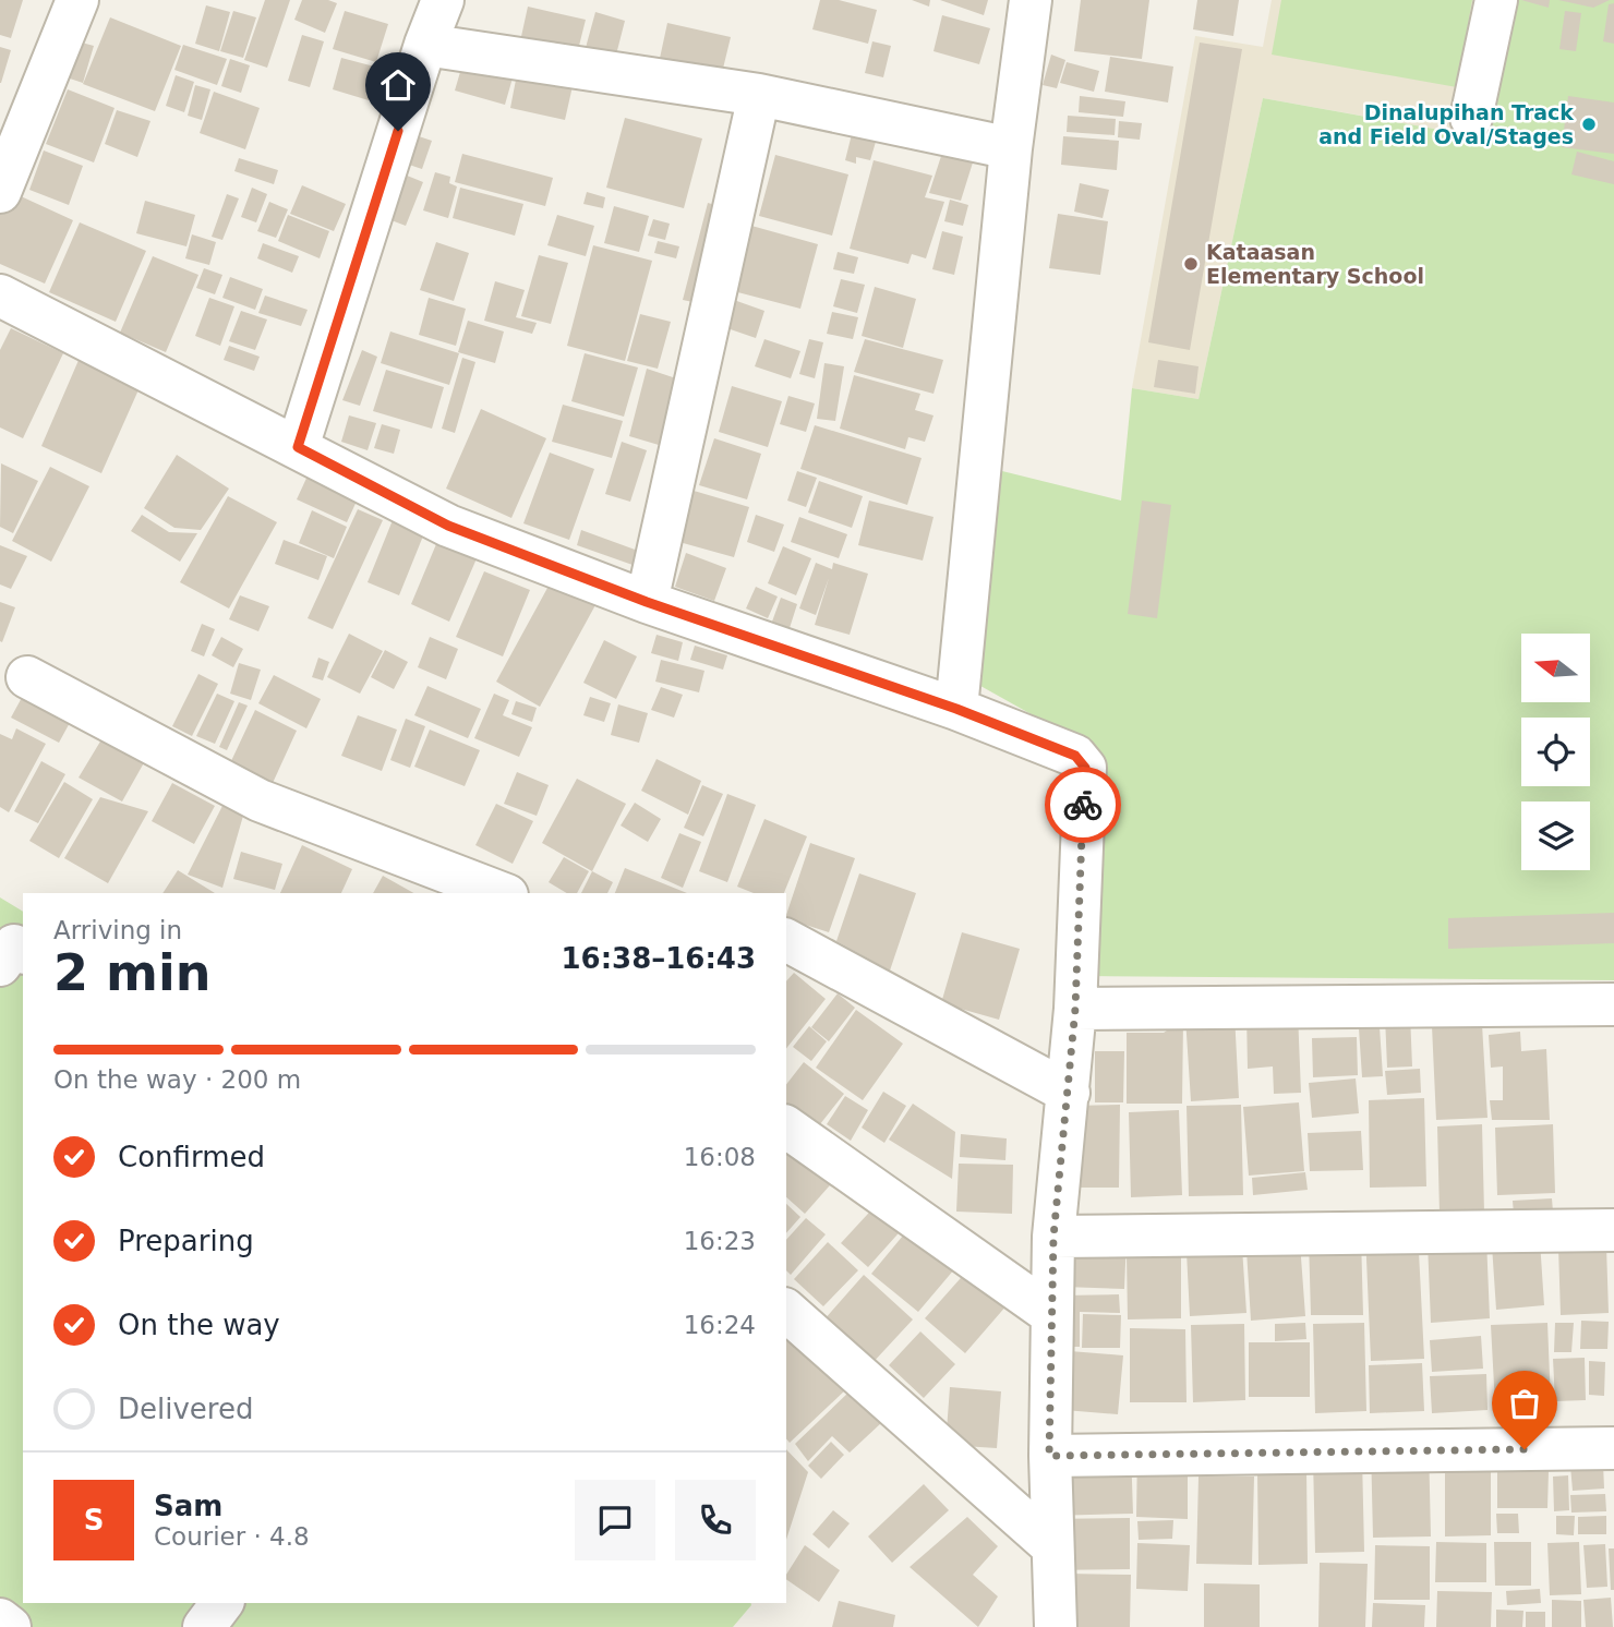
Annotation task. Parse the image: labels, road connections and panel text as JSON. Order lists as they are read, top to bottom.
{
  "places": ["Dinalupihan Track and Field Oval/Stages", "Kataasan Elementary School"],
  "north": "left",
  "page": {
    "heading": ["2 min", "Arriving in", "16:38–16:43"],
    "panel": ["Sam", "Courier · 4.8"],
    "bar": "On the way · 200 m",
    "list": [
      ["Confirmed", "16:08"],
      ["Preparing", "16:23"],
      ["On the way", "16:24"],
      "Delivered"
    ],
    "round": "S"
  }
}
